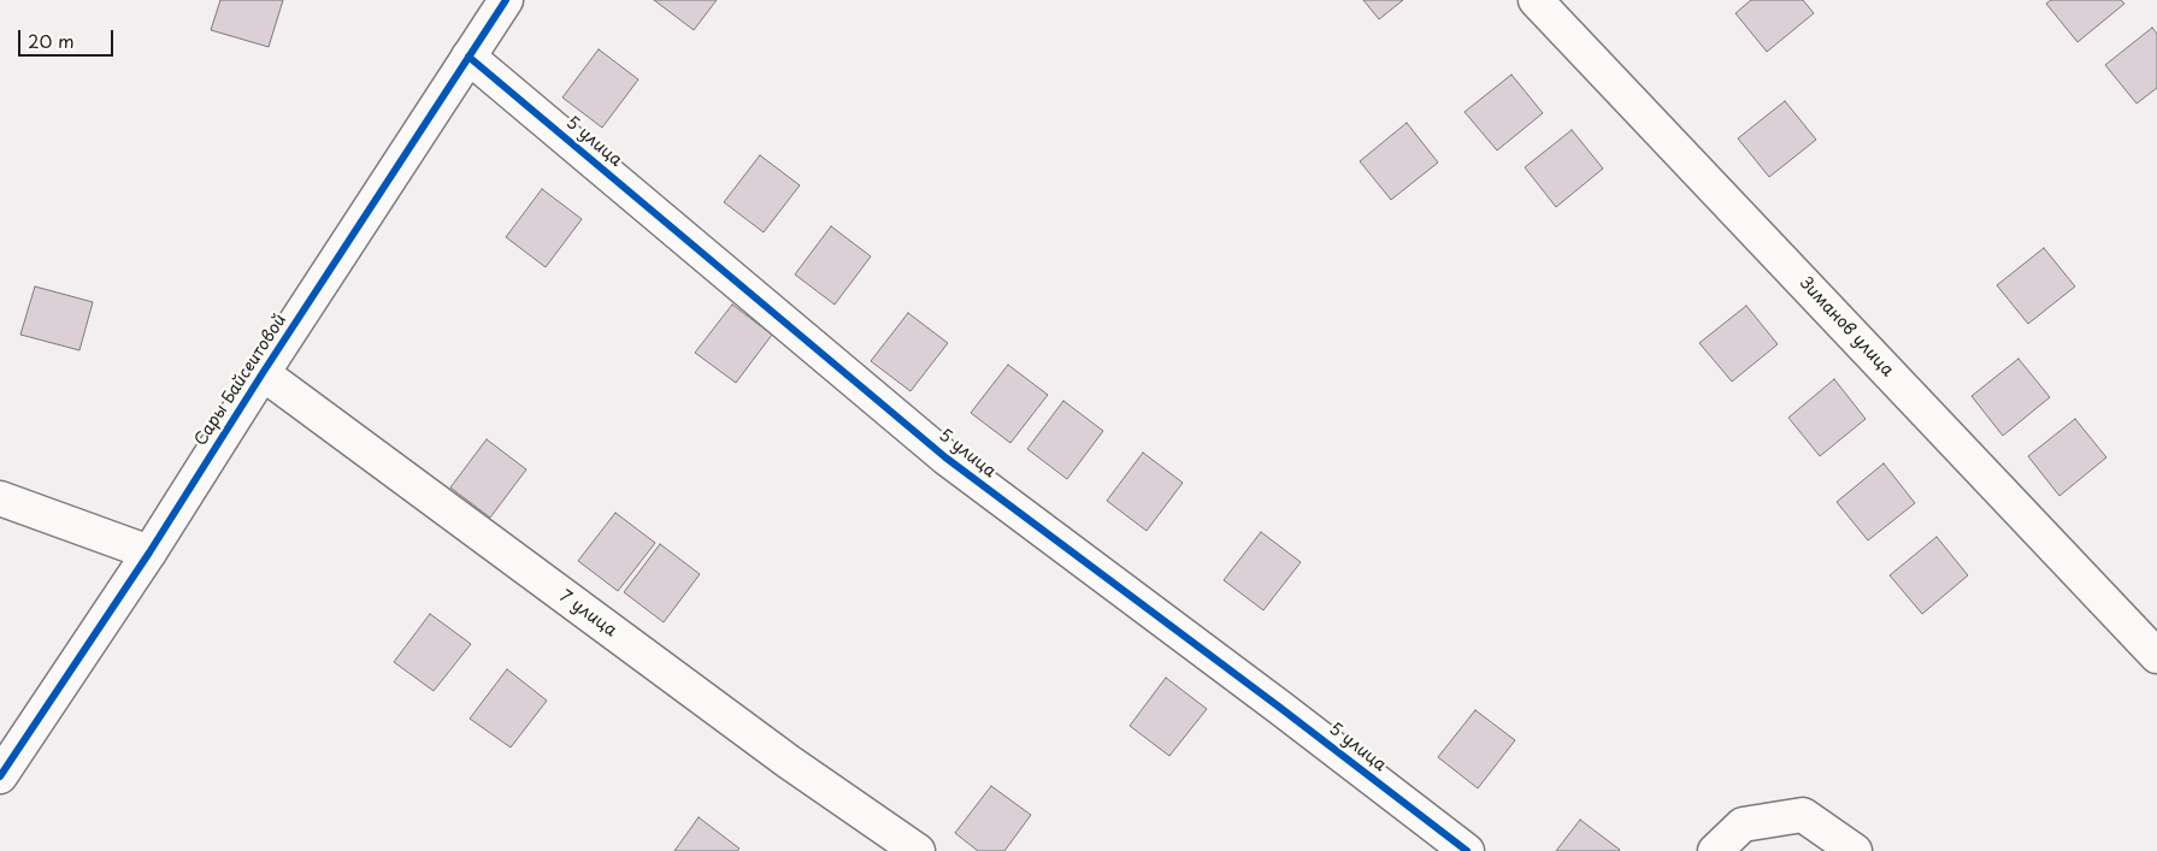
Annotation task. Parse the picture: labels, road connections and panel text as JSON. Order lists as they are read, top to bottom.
{
  "streets": {
    "street": [
      "5 улица",
      "Зиманов улица",
      "Сары Байсеитовой",
      "7 улица"
    ]
  },
  "crossings": [
    ["5 улица", "Сары Байсеитовой"],
    ["Сары Байсеитовой", "7 улица"]
  ],
  "scale_bar": "20 m"
}
